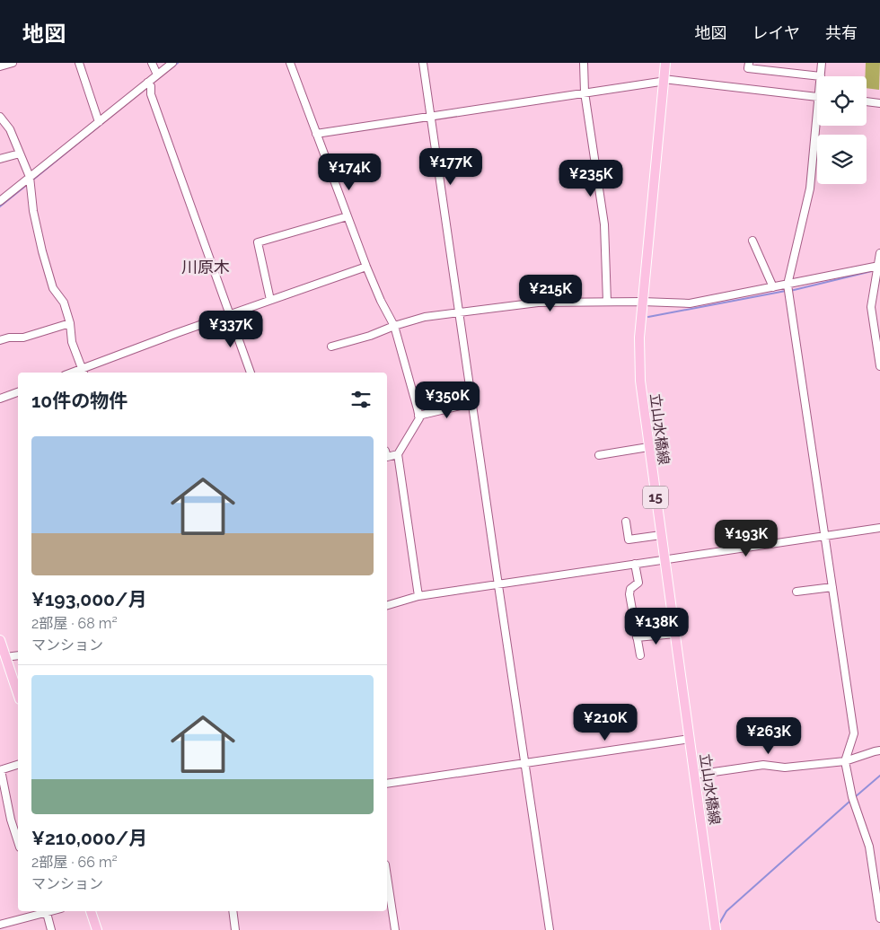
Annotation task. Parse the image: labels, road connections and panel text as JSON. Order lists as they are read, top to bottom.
{
  "streets": {
    "main road": ["立山水橋線", "15"]
  },
  "districts": ["川原木"],
  "page": {
    "header": "地図",
    "nav": ["地図", "レイヤ", "共有"],
    "price": [
      "¥177K",
      "¥174K",
      "¥235K",
      "¥215K",
      "¥337K",
      "¥350K",
      "¥193K",
      "¥138K",
      "¥210K",
      "¥263K"
    ],
    "heading": "10件の物件",
    "list": [
      {
        "name": "¥193,000/月",
        "note": "2部屋 · 68 m² · マンション"
      },
      {
        "name": "¥210,000/月",
        "note": "2部屋 · 66 m² · マンション"
      }
    ]
  }
}
